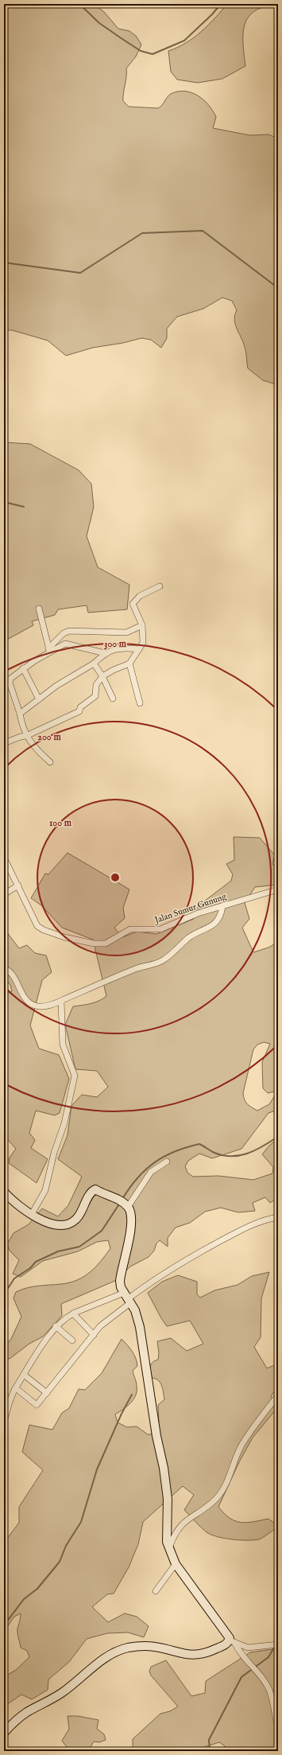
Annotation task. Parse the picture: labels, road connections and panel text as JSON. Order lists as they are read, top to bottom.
{
  "streets": {
    "street": ["Jalan Sumur Gunung"]
  },
  "rings": ["300 m", "200 m", "100 m"]
}
